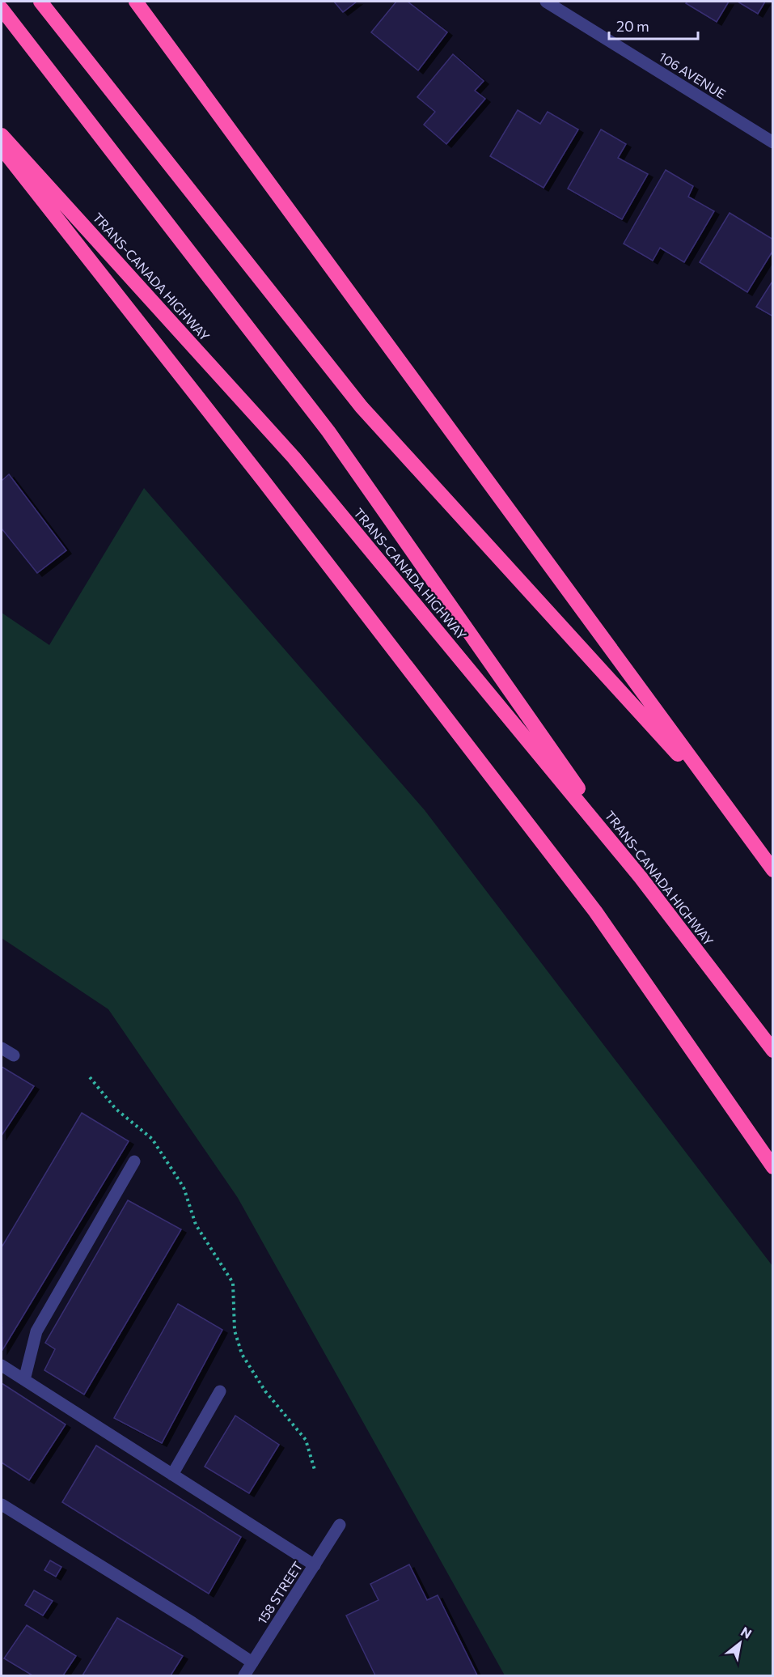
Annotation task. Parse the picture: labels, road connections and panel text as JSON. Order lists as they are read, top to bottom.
{
  "streets": {
    "highway": ["TRANS-CANADA HIGHWAY"],
    "street": ["106 AVENUE", "158 STREET"]
  },
  "scale_bar": "20 m",
  "north": "top right"
}
